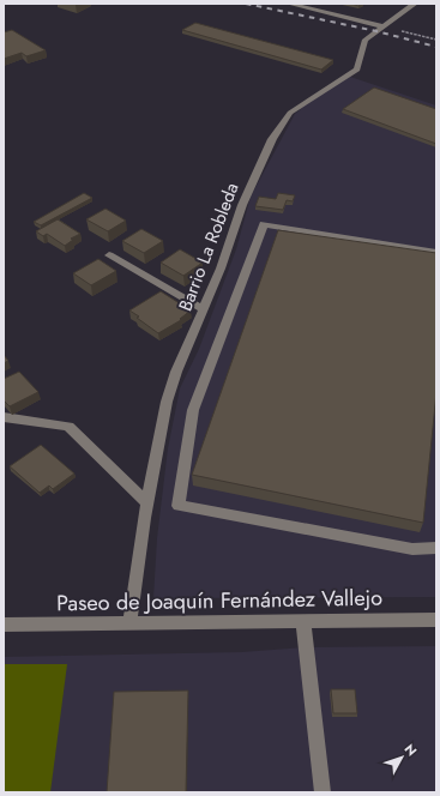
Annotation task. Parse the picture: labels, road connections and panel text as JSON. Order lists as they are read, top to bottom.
{
  "streets": {
    "street": ["Barrio La Robleda", "Paseo de Joaquín Fernández Vallejo"]
  },
  "crossings": [
    ["Barrio La Robleda", "Paseo de Joaquín Fernández Vallejo"]
  ],
  "north": "top right"
}
